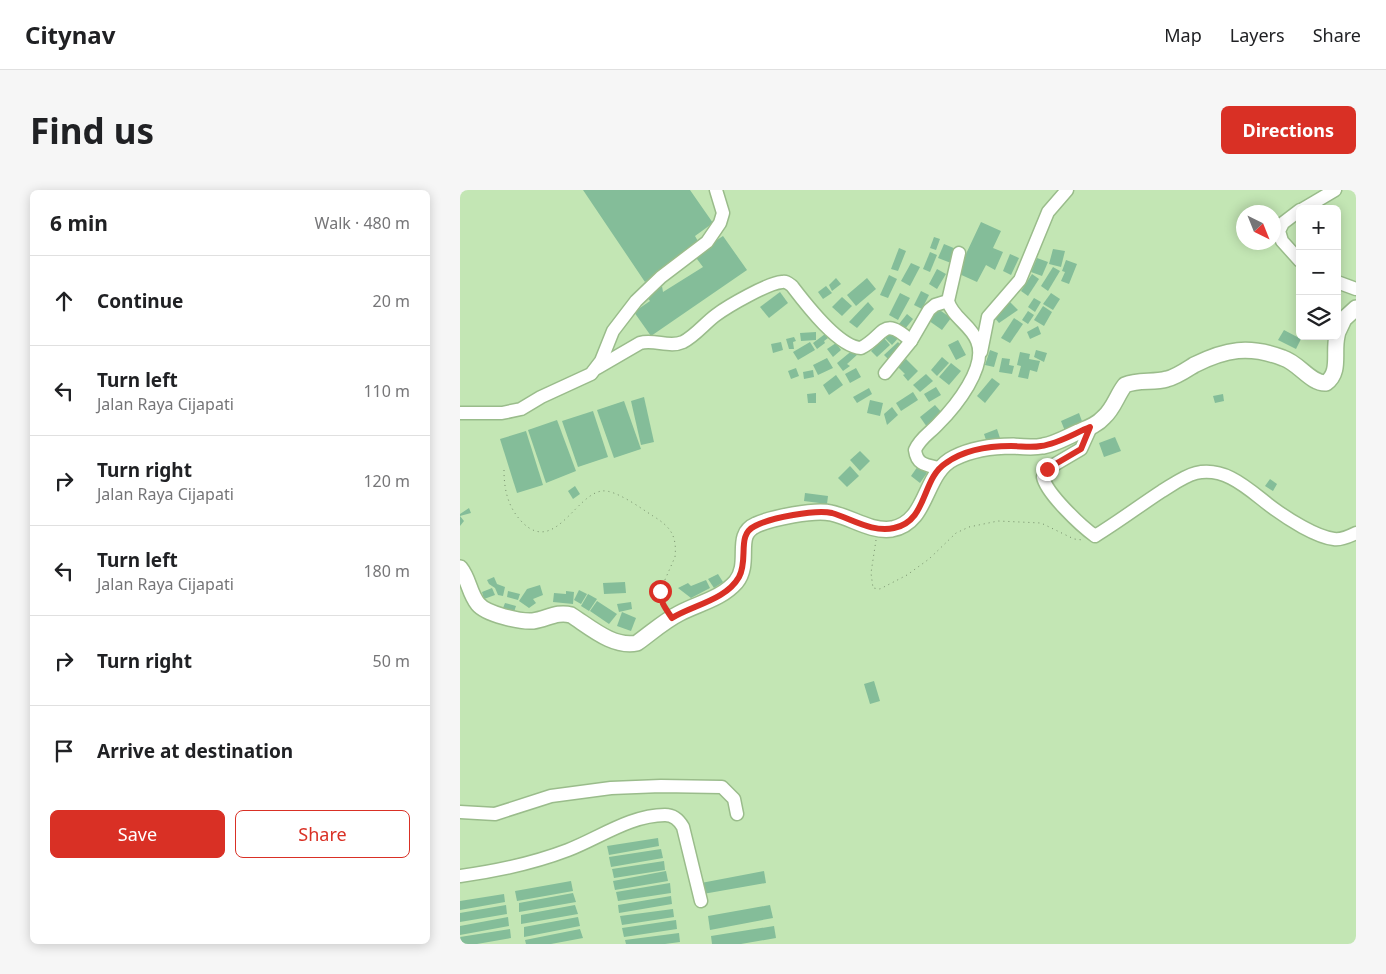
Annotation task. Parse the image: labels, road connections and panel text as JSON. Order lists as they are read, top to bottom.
{
  "north": "bottom right",
  "page": {
    "header": "Citynav",
    "nav": ["Map", "Layers", "Share"],
    "buttons": [
      "Directions",
      ["Save", "Share"]
    ],
    "title": "Find us",
    "heading": ["6 min", "Walk · 480 m"],
    "map_buttons": ["+", "−"],
    "list": [
      ["Continue", "20 m"],
      ["Turn left", "Jalan Raya Cijapati", "110 m"],
      ["Turn right", "Jalan Raya Cijapati", "120 m"],
      ["Turn left", "Jalan Raya Cijapati", "180 m"],
      ["Turn right", "50 m"],
      "Arrive at destination"
    ]
  }
}
